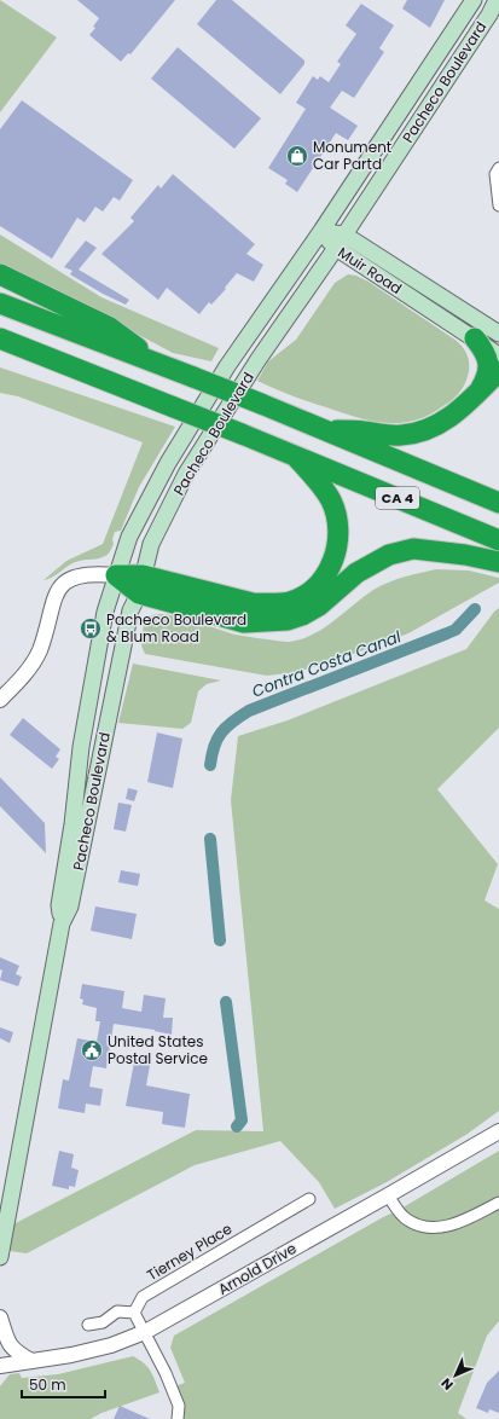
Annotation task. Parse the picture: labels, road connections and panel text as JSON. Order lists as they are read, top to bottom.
{
  "streets": {
    "highway": ["CA 4"],
    "main road": ["Pacheco Boulevard", "Muir Road"],
    "street": ["Tierney Place", "Arnold Drive"]
  },
  "crossings": [
    ["Pacheco Boulevard", "Muir Road"]
  ],
  "water": ["Contra Costa Canal"],
  "places": {
    "shop": ["Monument Car Partd"],
    "bus stop": ["Pacheco Boulevard & Blum Road"],
    "public building": ["United States Postal Service"]
  },
  "scale_bar": "50 m",
  "north": "bottom left"
}
